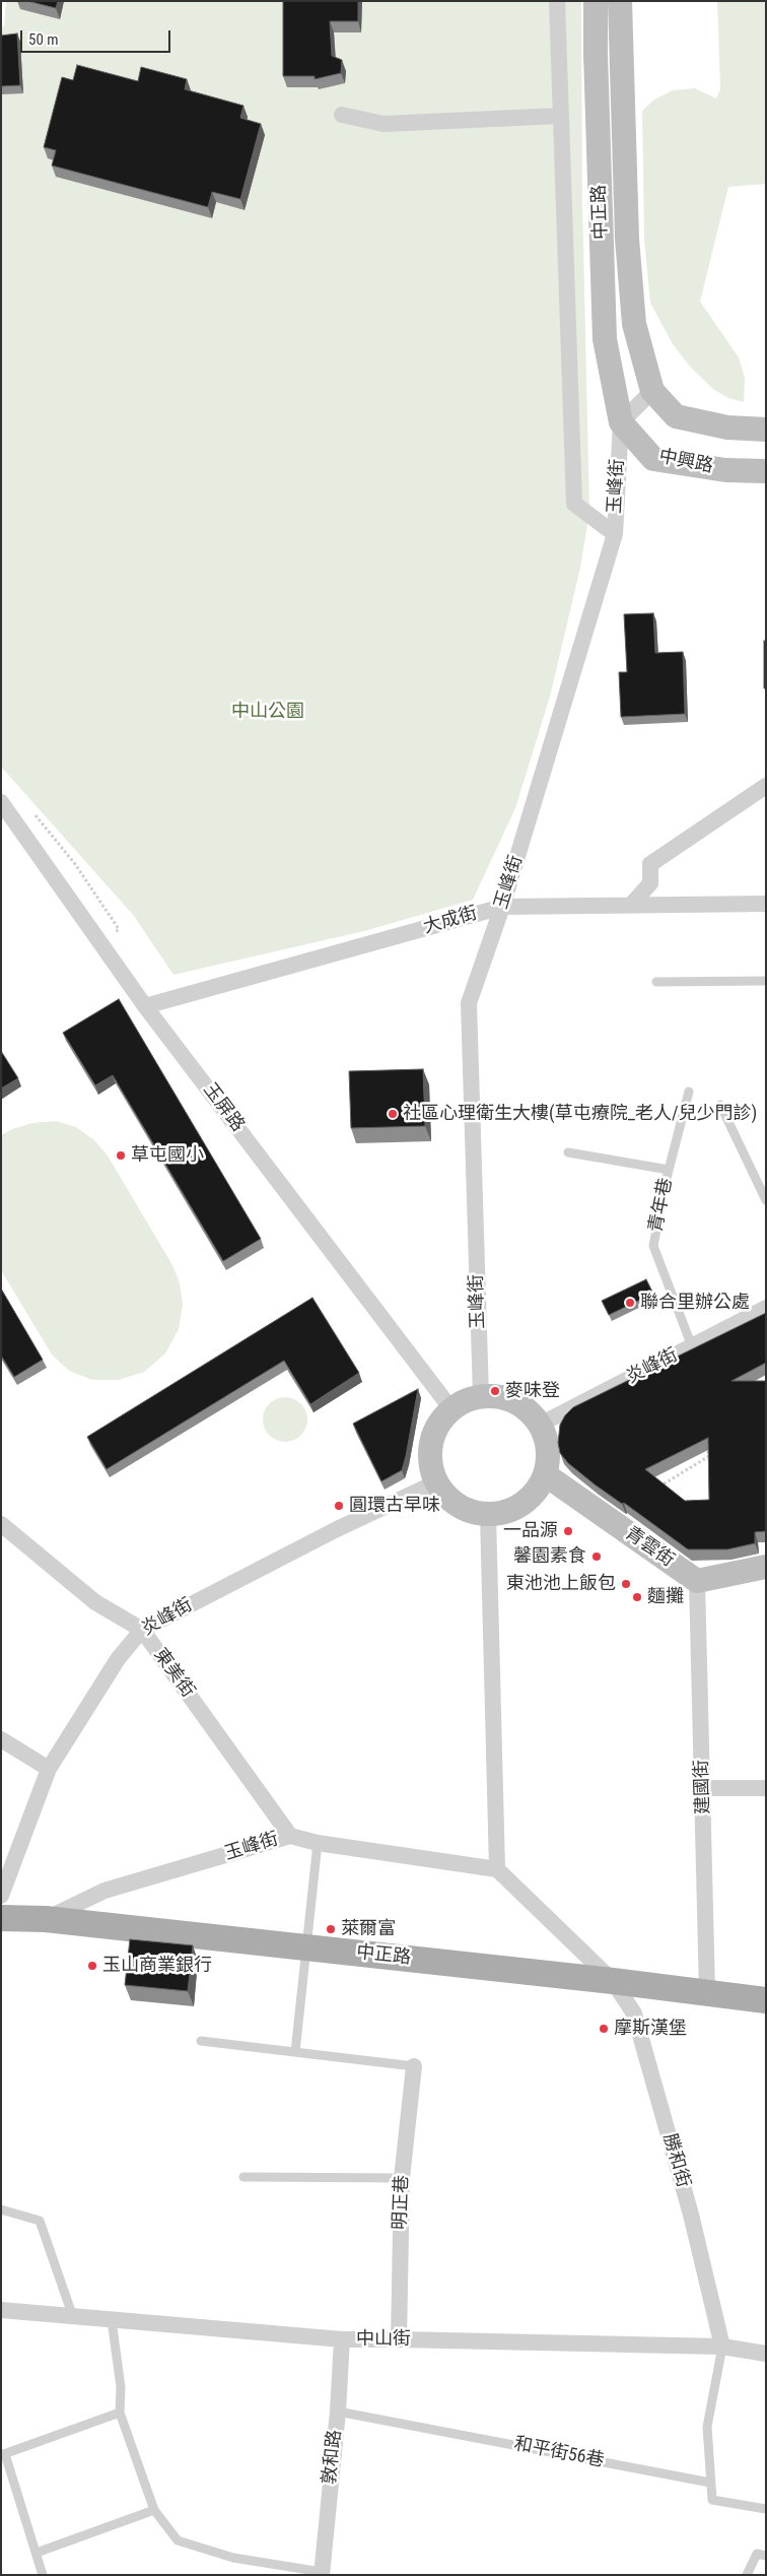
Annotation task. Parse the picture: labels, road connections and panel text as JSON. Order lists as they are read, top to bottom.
{
  "streets": {
    "main road": ["中正路"],
    "street": [
      "中興路",
      "玉峰街",
      "大成街",
      "玉屏路",
      "炎峰街",
      "青雲街",
      "東美街",
      "建國街",
      "勝和街",
      "明正巷",
      "中山街",
      "敦和路"
    ],
    "lane": ["青年巷", "和平街56巷"]
  },
  "crossings": [
    ["中正路", "中興路"],
    ["中正路", "玉峰街"],
    ["中正路", "建國街"],
    ["中正路", "勝和街"],
    ["中興路", "玉峰街"],
    ["玉峰街", "大成街"],
    ["玉峰街", "玉屏路"],
    ["玉峰街", "炎峰街"],
    ["玉峰街", "青雲街"],
    ["玉峰街", "東美街"],
    ["大成街", "玉屏路"],
    ["玉屏路", "炎峰街"],
    ["玉屏路", "青雲街"],
    ["青年巷", "炎峰街"],
    ["炎峰街", "青雲街"],
    ["炎峰街", "東美街"],
    ["青雲街", "建國街"],
    ["勝和街", "中山街"],
    ["明正巷", "中山街"],
    ["中山街", "敦和路"],
    ["和平街56巷", "敦和路"]
  ],
  "parks": ["中山公園"],
  "places": [
    "社區心理衛生大樓(草屯療院_老人/兒少門診)",
    "草屯國小",
    "聯合里辦公處",
    "麥味登",
    "圓環古早味",
    "一品源",
    "馨園素食",
    "東池池上飯包",
    "麵攤",
    "萊爾富",
    "玉山商業銀行",
    "摩斯漢堡"
  ],
  "scale_bar": "50 m"
}
